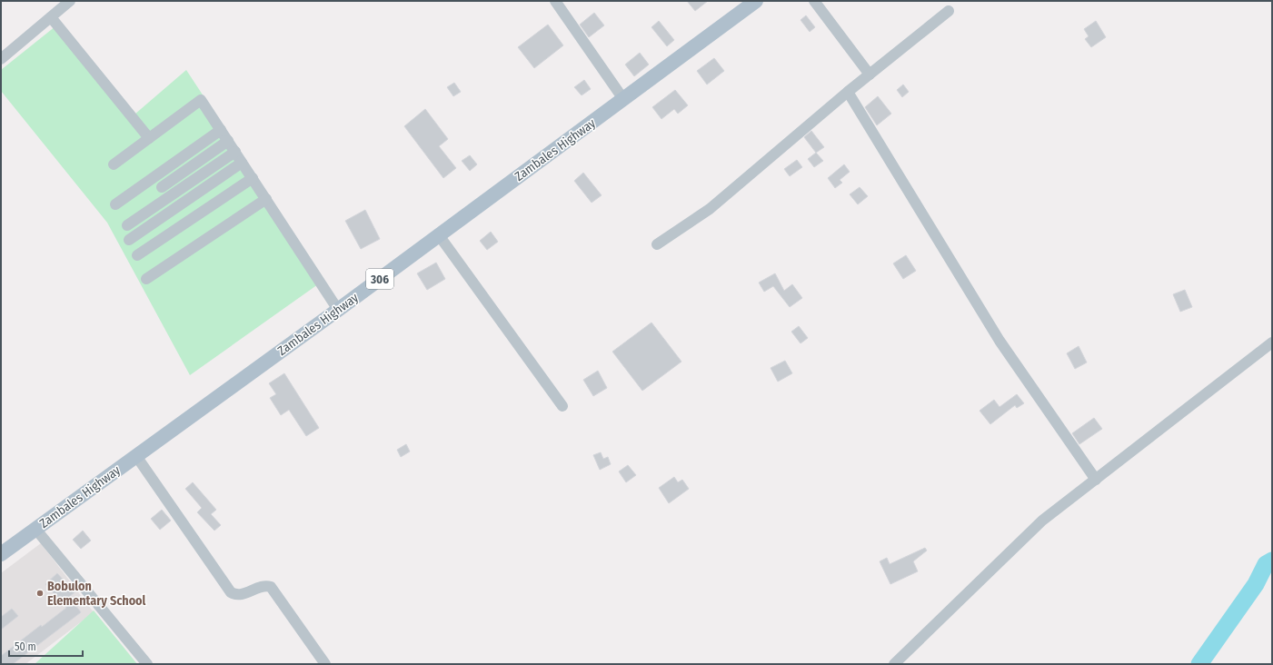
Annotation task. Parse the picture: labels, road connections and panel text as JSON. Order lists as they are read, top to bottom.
{
  "streets": {
    "main road": ["Zambales Highway", "306"]
  },
  "places": ["Bobulon Elementary School"],
  "scale_bar": "50 m"
}
